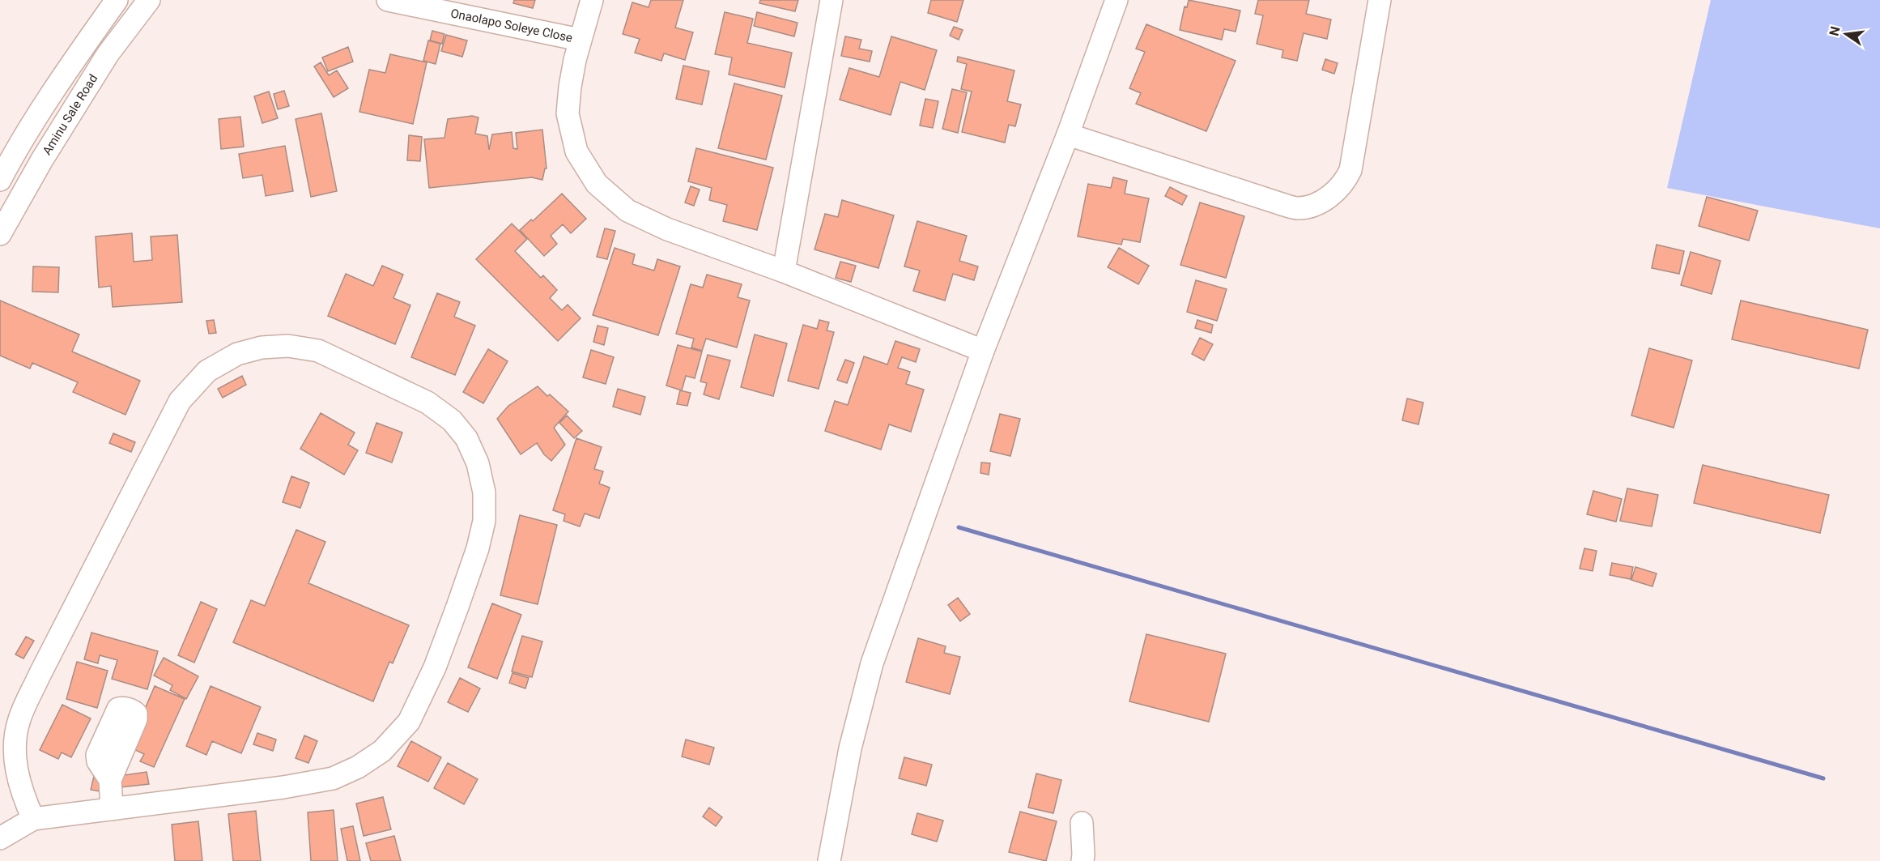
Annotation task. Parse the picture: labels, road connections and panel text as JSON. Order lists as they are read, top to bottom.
{
  "streets": {
    "street": ["Onaolapo Soleye Close", "Aminu Sale Road"]
  },
  "north": "left"
}
